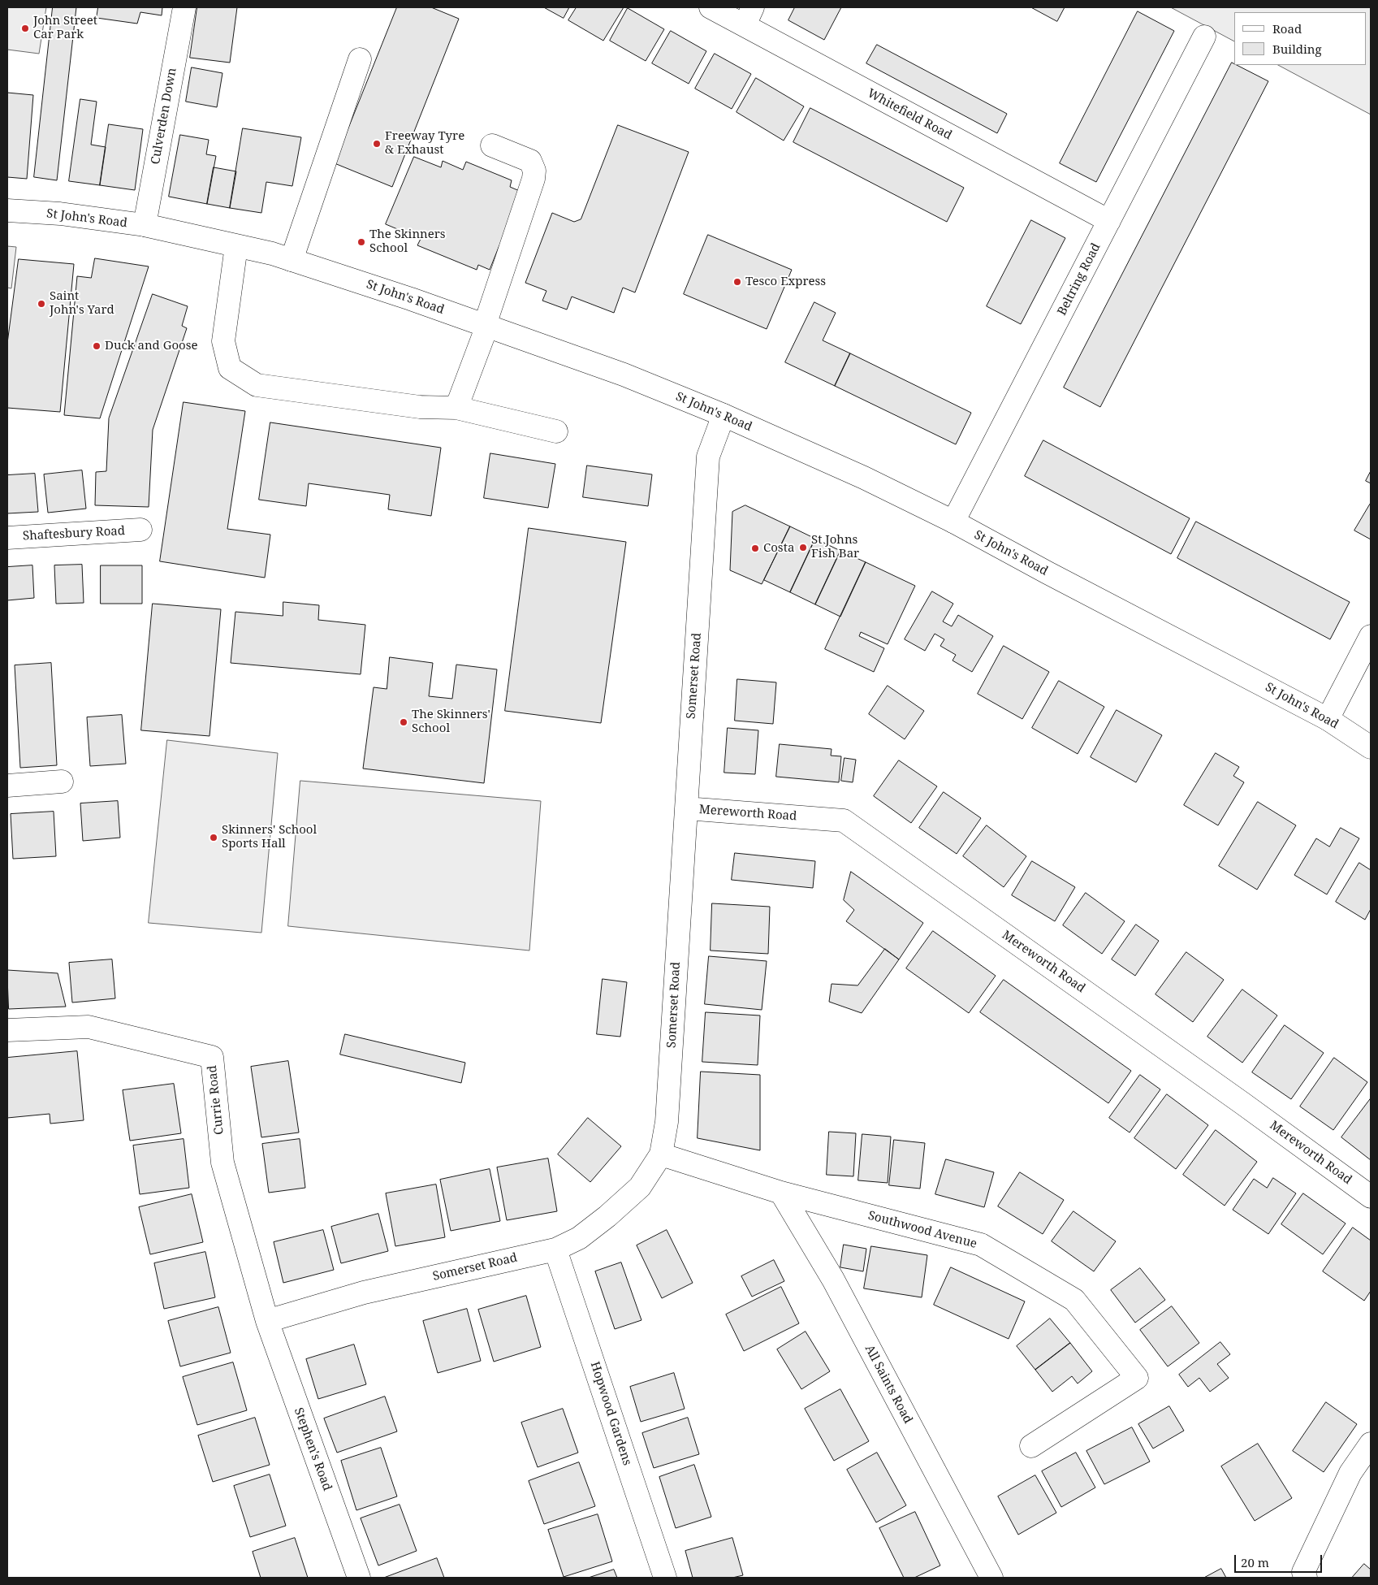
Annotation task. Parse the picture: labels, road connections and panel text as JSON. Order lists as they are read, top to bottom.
{
  "streets": {
    "main road": [
      "Whitefield Road",
      "Culverden Down",
      "St John's Road",
      "Beltring Road",
      "Shaftesbury Road",
      "Somerset Road",
      "Mereworth Road",
      "Currie Road",
      "Southwood Avenue",
      "All Saints Road",
      "Hopwood Gardens",
      "Stephen's Road"
    ]
  },
  "crossings": [
    ["Whitefield Road", "Beltring Road"],
    ["Culverden Down", "St John's Road"],
    ["St John's Road", "Beltring Road"],
    ["St John's Road", "Somerset Road"],
    ["Somerset Road", "Mereworth Road"],
    ["Somerset Road", "Currie Road"],
    ["Somerset Road", "Southwood Avenue"],
    ["Somerset Road", "Hopwood Gardens"],
    ["Somerset Road", "Stephen's Road"],
    ["Currie Road", "Stephen's Road"],
    ["Southwood Avenue", "All Saints Road"]
  ],
  "places": [
    "John Street Car Park",
    "Freeway Tyre & Exhaust",
    "The Skinners School",
    "Tesco Express",
    "Saint John's Yard",
    "Duck and Goose",
    "St Johns Fish Bar",
    "Costa",
    "The Skinners' School",
    "Skinners' School Sports Hall"
  ],
  "legend": ["Road", "Building"],
  "scale_bar": "20 m"
}
